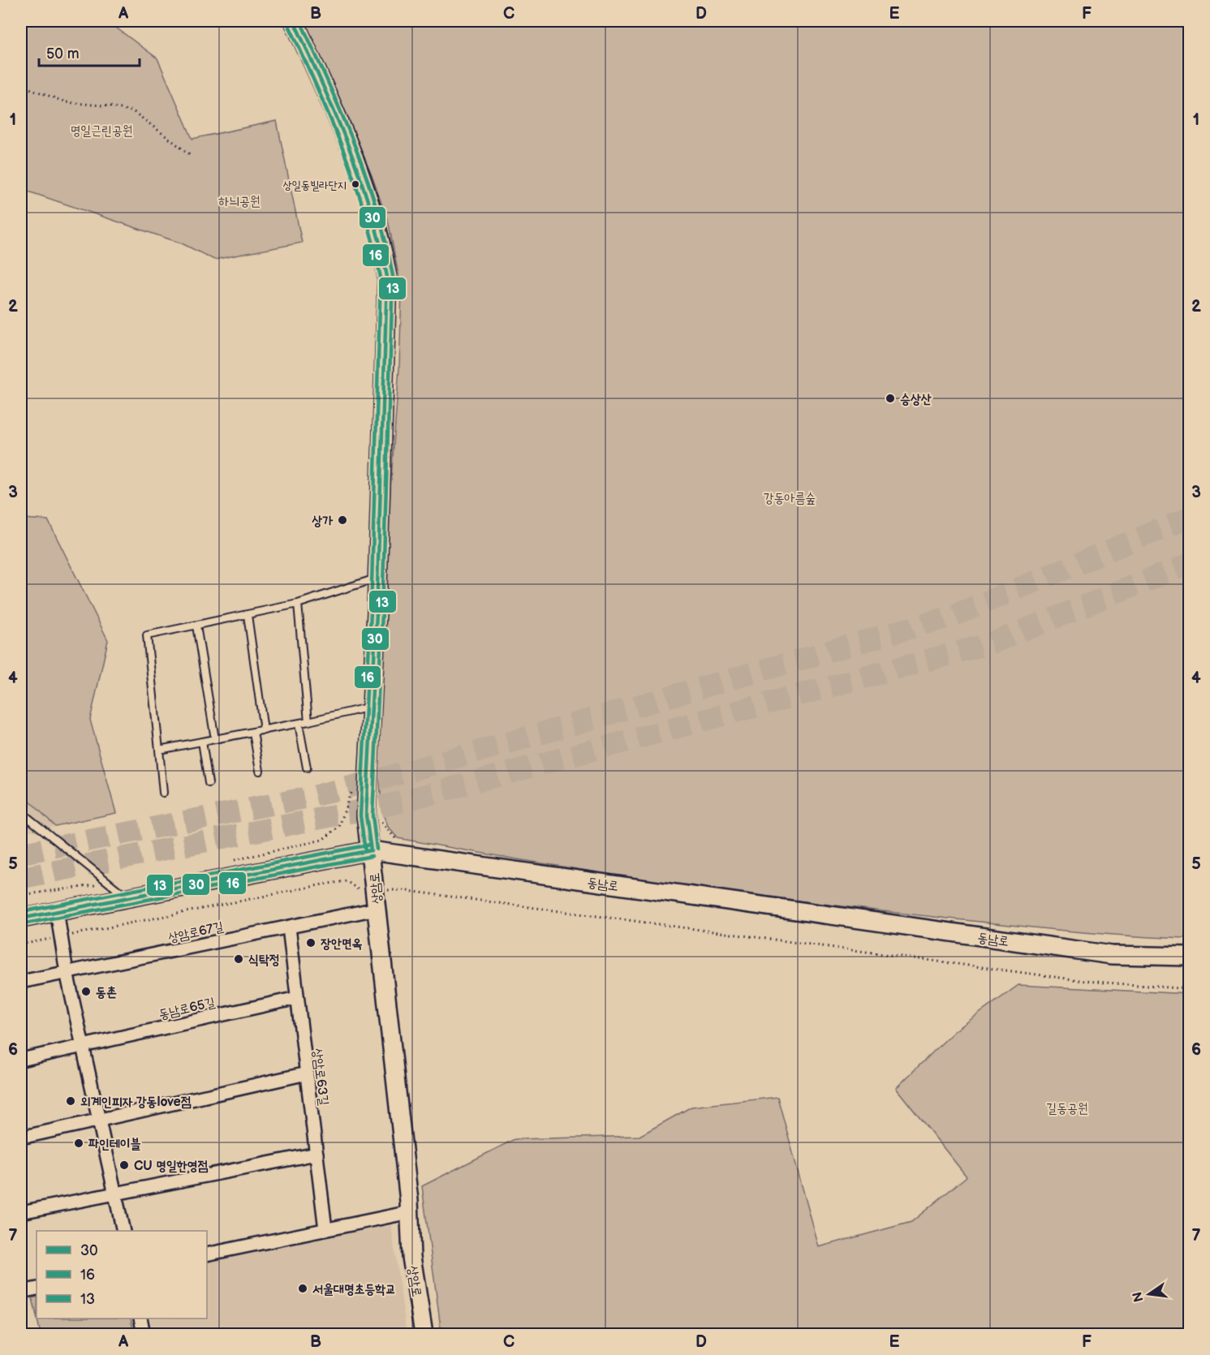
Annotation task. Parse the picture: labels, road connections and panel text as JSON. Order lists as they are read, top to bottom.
{
  "streets": {
    "main road": ["동남로", "상암로"],
    "street": ["상암로67길", "동남로65길", "상암로63길"]
  },
  "crossings": [
    ["동남로", "상암로"],
    ["상암로", "상암로67길"],
    ["상암로67길", "상암로63길"],
    ["동남로65길", "상암로63길"]
  ],
  "parks": [
    "명일근린공원",
    "하늬공원",
    "강동아름숲",
    "길동공원"
  ],
  "places": [
    "상일동빌라단지",
    "승상산",
    "상가",
    "장안면옥",
    "식탁정",
    "동촌",
    "외계인피자 강동love점",
    "파인테이블",
    "CU 명일한영점",
    "서울대명초등학교"
  ],
  "lines": ["transit line 30", "transit line 13", "transit line 16"],
  "legend": ["30", "16", "13"],
  "scale_bar": "50 m",
  "north": "left",
  "grid": {
    "columns": [
      "A",
      "B",
      "C",
      "D",
      "E",
      "F"
    ],
    "rows": [
      "1",
      "2",
      "3",
      "4",
      "5",
      "6",
      "7"
    ]
  }
}
